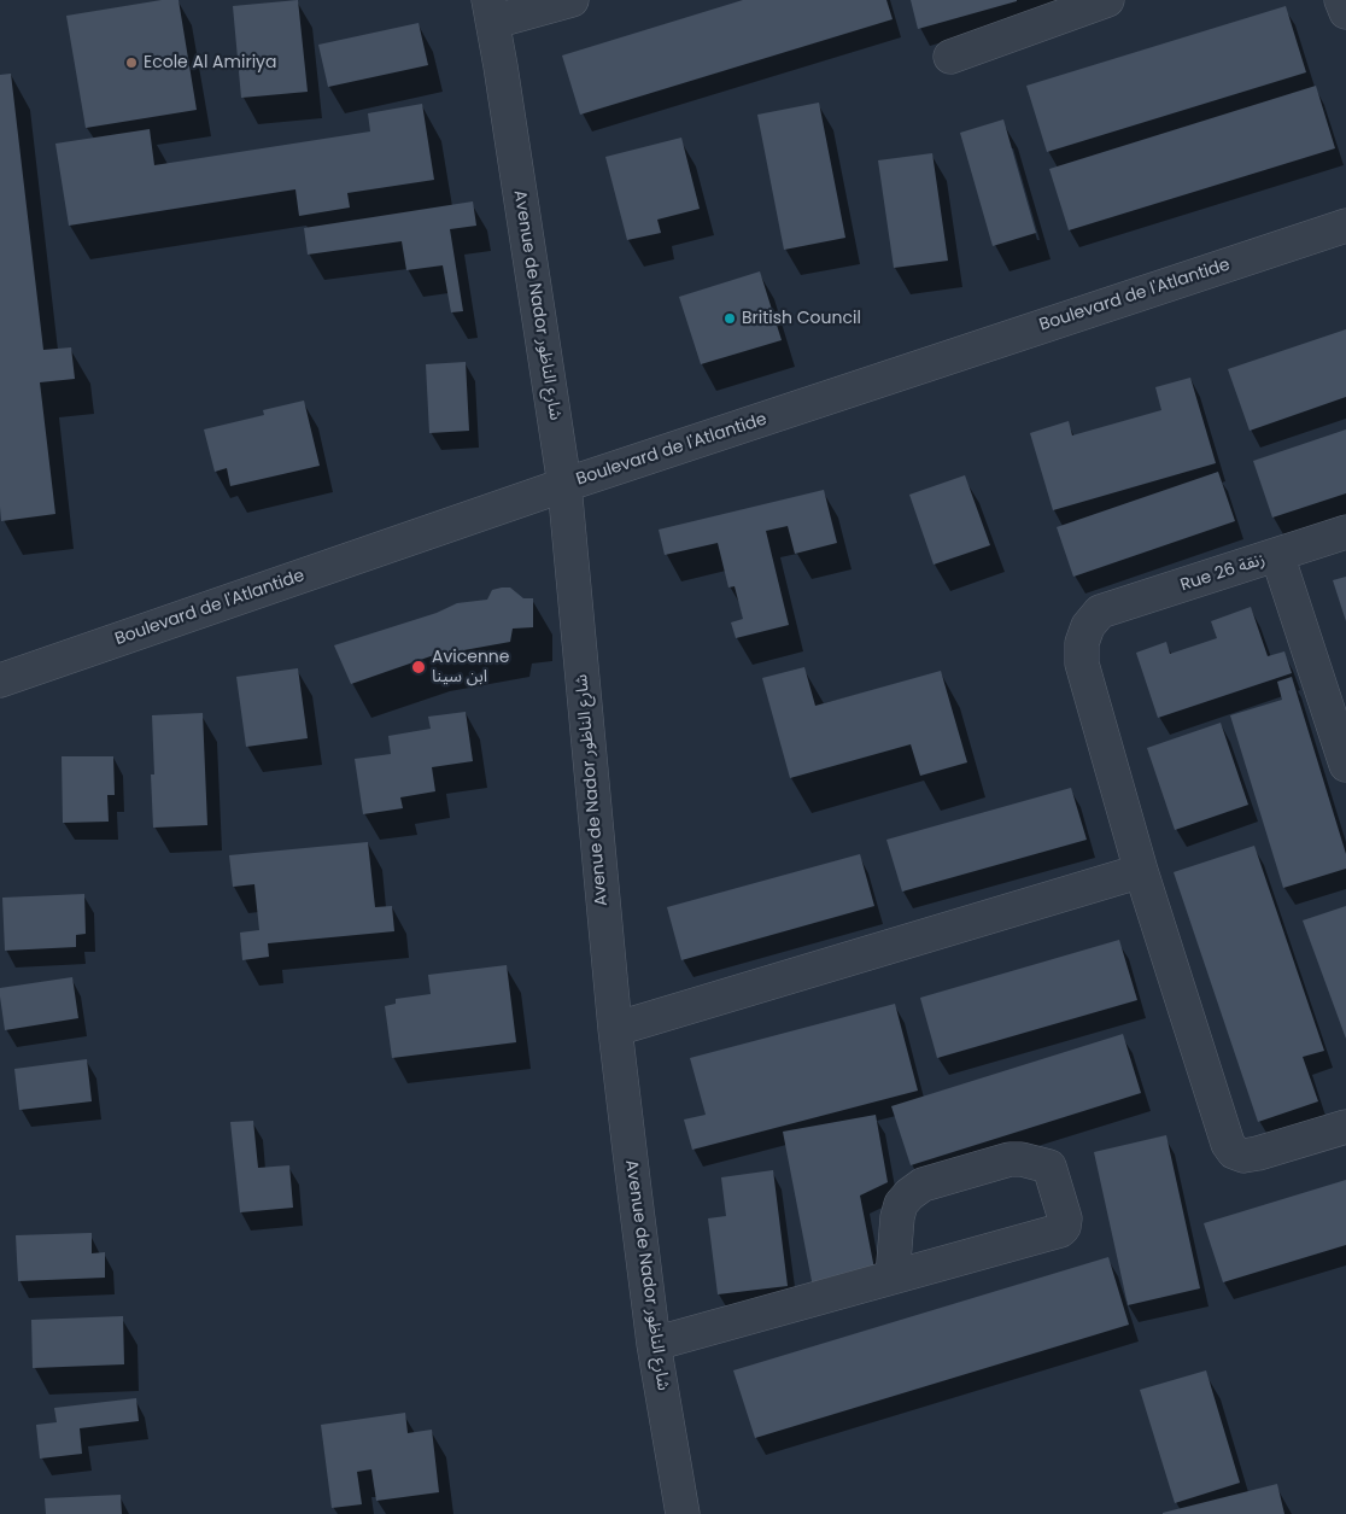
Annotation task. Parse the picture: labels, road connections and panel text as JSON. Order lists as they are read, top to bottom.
{
  "streets": {
    "street": ["Boulevard de l'Atlantide", "Avenue de Nador شارع الناظور", "Rue 26 زنقة"]
  },
  "crossings": [
    ["Boulevard de l'Atlantide", "Avenue de Nador شارع الناظور"]
  ],
  "places": ["Ecole Al Amiriya", "British Council", "Avicenne ابن سينا"]
}
